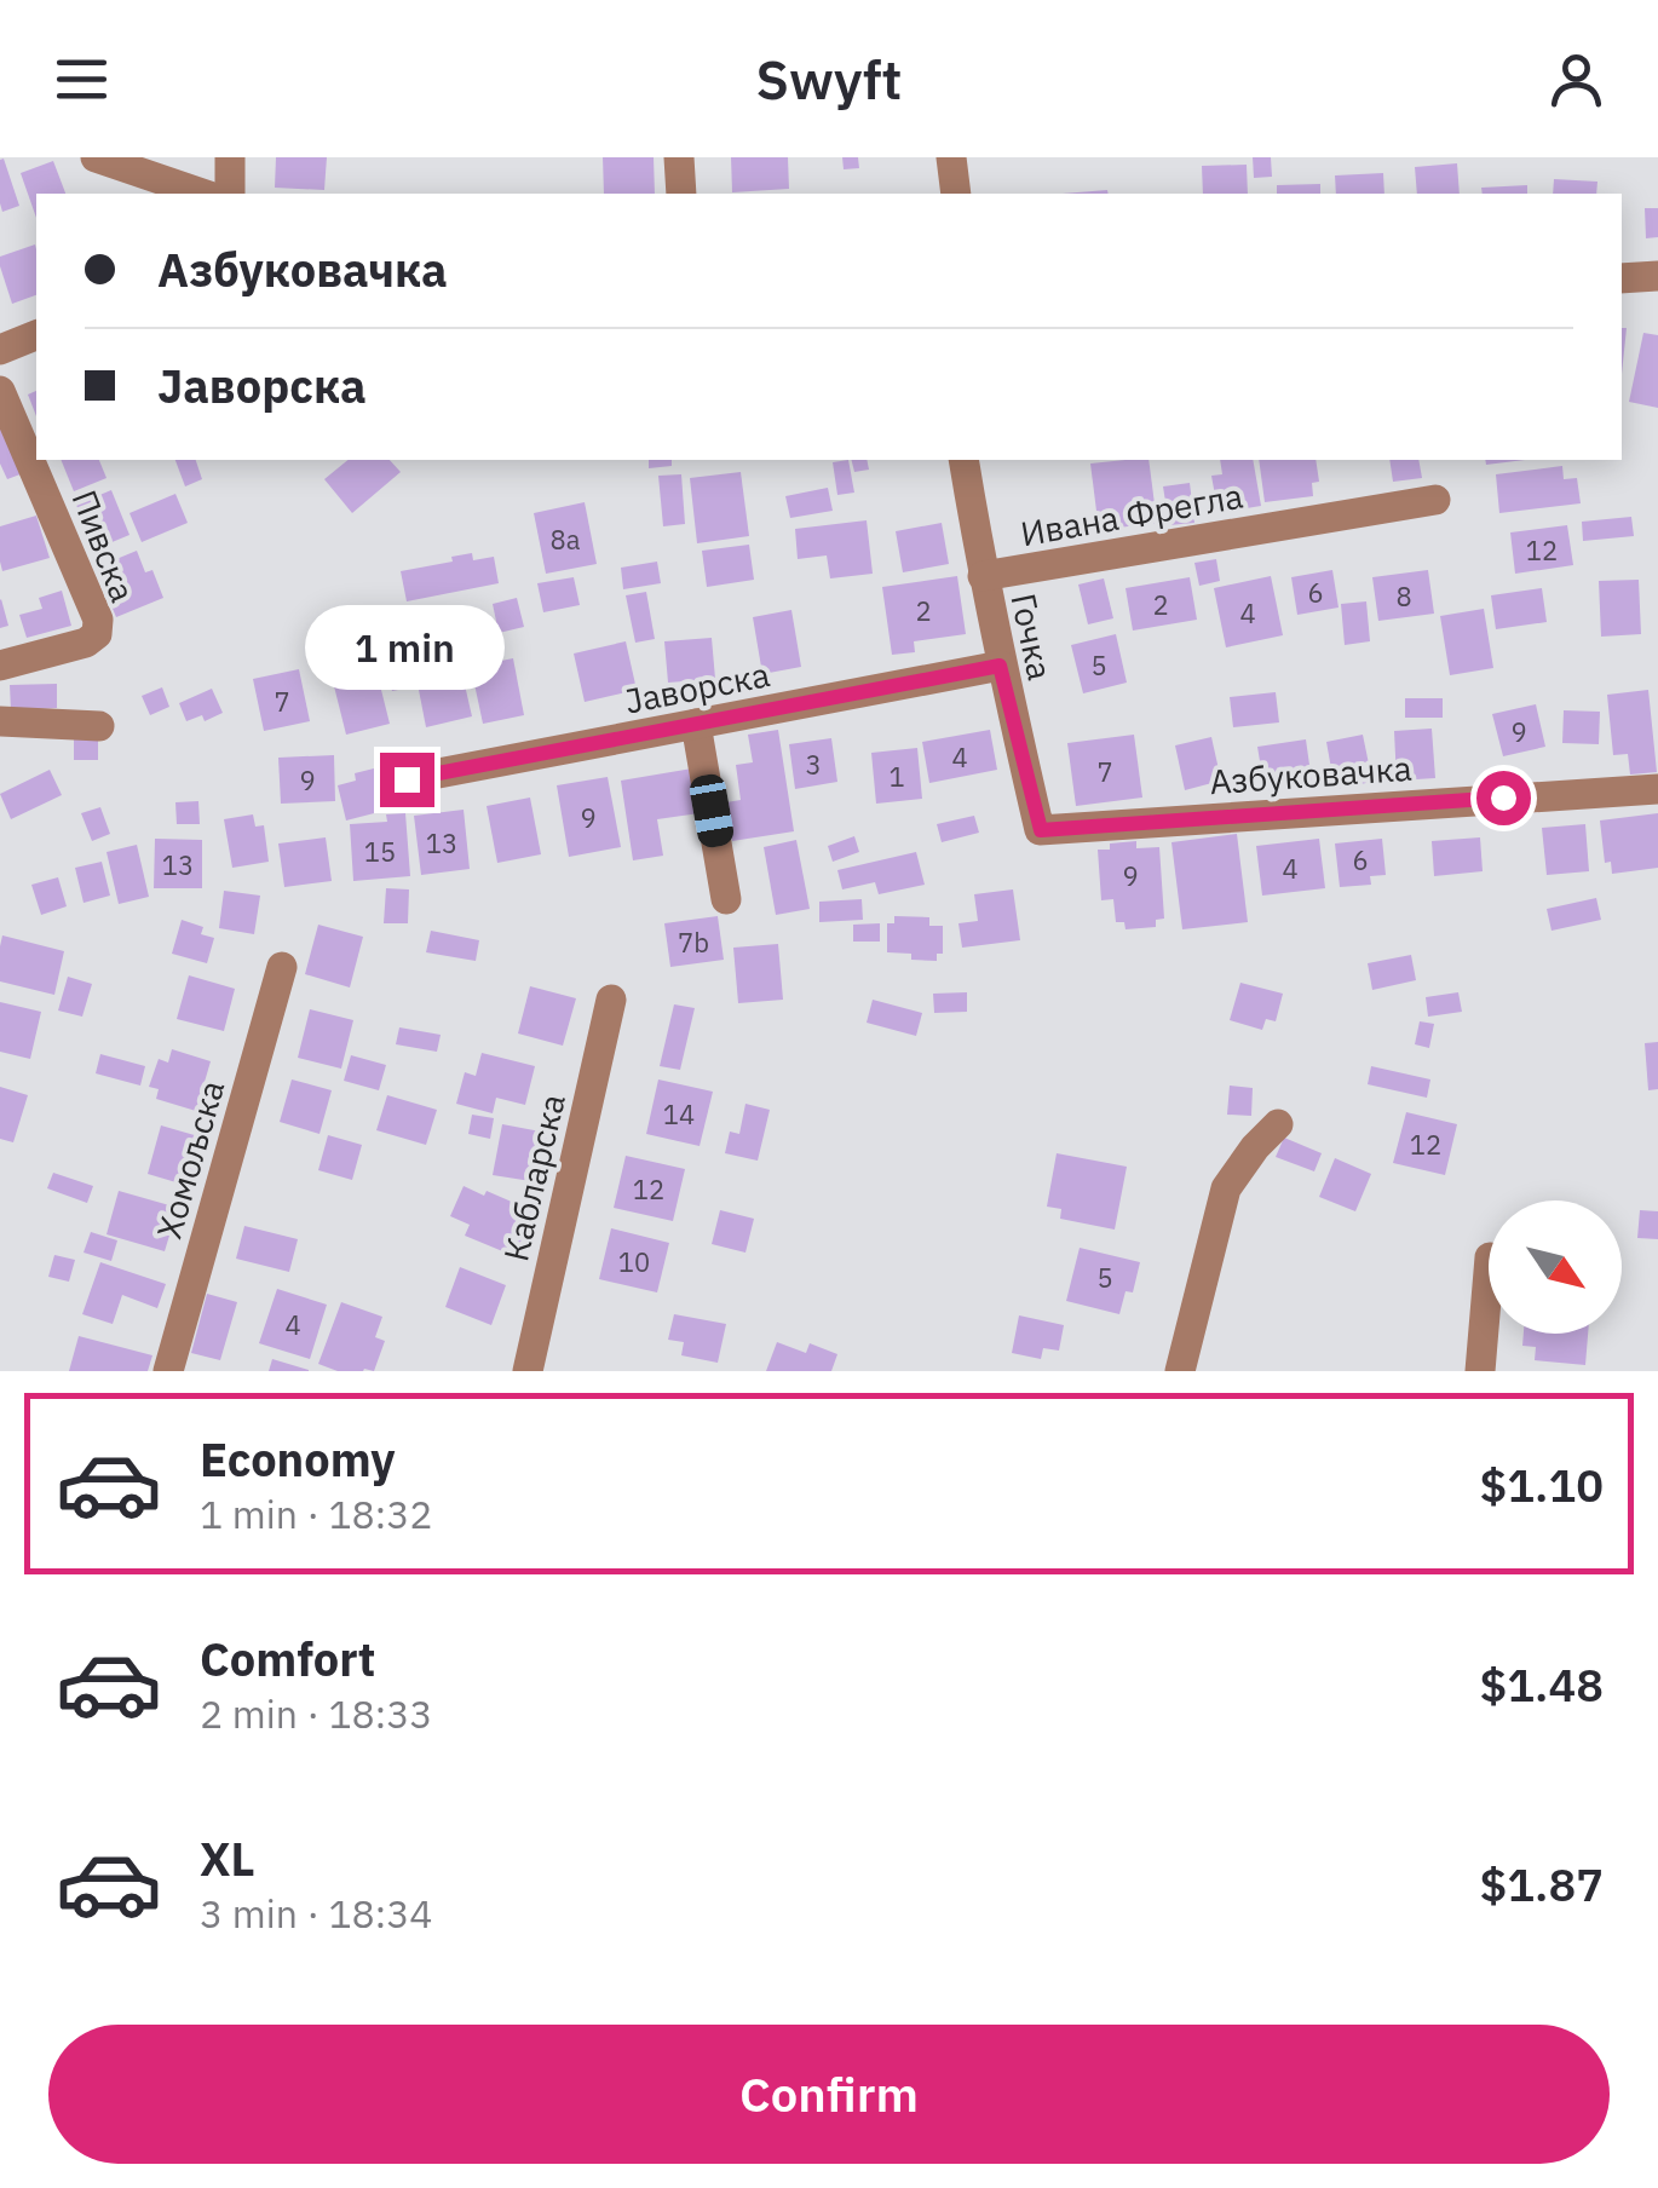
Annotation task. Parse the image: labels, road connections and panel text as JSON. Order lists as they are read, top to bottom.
{
  "streets": {
    "street": [
      "Ивана Фрегла",
      "Пивска",
      "Гочка",
      "Јаворска",
      "Азбуковачка",
      "Хомољска",
      "Кабларска"
    ]
  },
  "crossings": [
    ["Ивана Фрегла", "Гочка"],
    ["Гочка", "Јаворска"],
    ["Гочка", "Азбуковачка"]
  ],
  "house_numbers": [
    "8a",
    "12",
    "6",
    "8",
    "2",
    "2",
    "4",
    "5",
    "7",
    "9",
    "4",
    "3",
    "7",
    "1",
    "9",
    "9",
    "13",
    "15",
    "6",
    "13",
    "4",
    "9",
    "7b",
    "14",
    "12",
    "12",
    "10",
    "5",
    "4"
  ],
  "north": "bottom right",
  "page": {
    "header": "Swyft",
    "banner": ["Азбуковачка", "Јаворска"],
    "bubble": "1 min",
    "list": [
      {
        "name": "Economy",
        "note": "1 min · 18:32",
        "value": "$1.10"
      },
      {
        "name": "Comfort",
        "note": "2 min · 18:33",
        "value": "$1.48"
      },
      {
        "name": "XL",
        "note": "3 min · 18:34",
        "value": "$1.87"
      }
    ],
    "buttons": "Confirm"
  }
}
